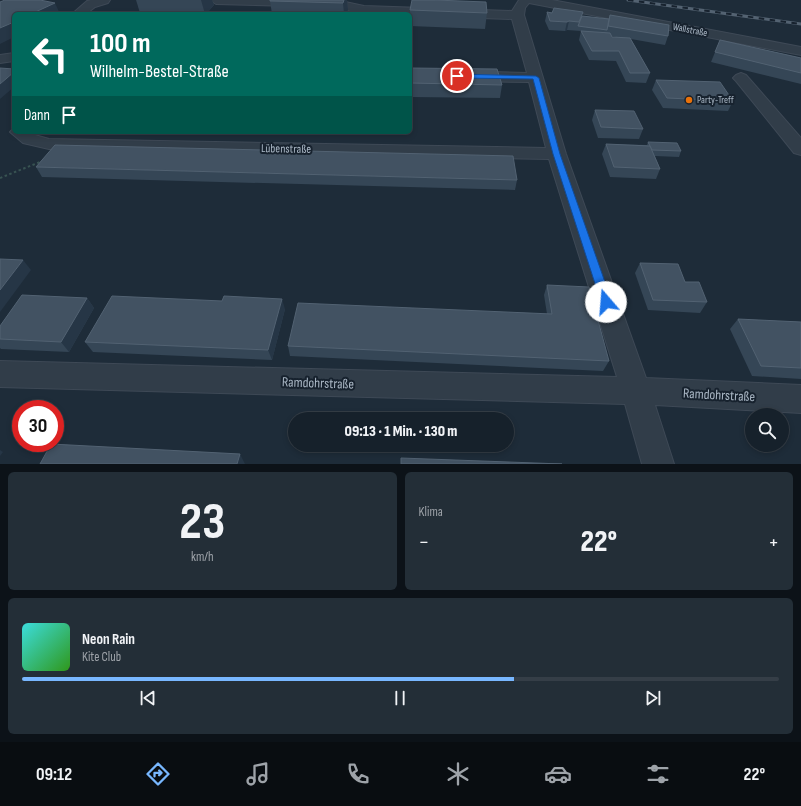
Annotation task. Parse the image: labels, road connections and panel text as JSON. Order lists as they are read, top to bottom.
{
  "streets": {
    "street": ["Wallstraße", "Lübenstraße", "Ramdohrstraße"]
  },
  "places": ["Party-Treff"],
  "page": {
    "turn": ["100 m", "Wilhelm-Bestel-Straße"],
    "then": "Dann",
    "limit": "30",
    "trip": "09:13 · 1 Min. · 130 m",
    "tile": [
      ["23", "km/h"],
      "Klima"
    ],
    "heat": ["−", "22°", "+"],
    "song": ["Neon Rain", "Kite Club"],
    "tabs": ["09:12", "22°"]
  }
}
